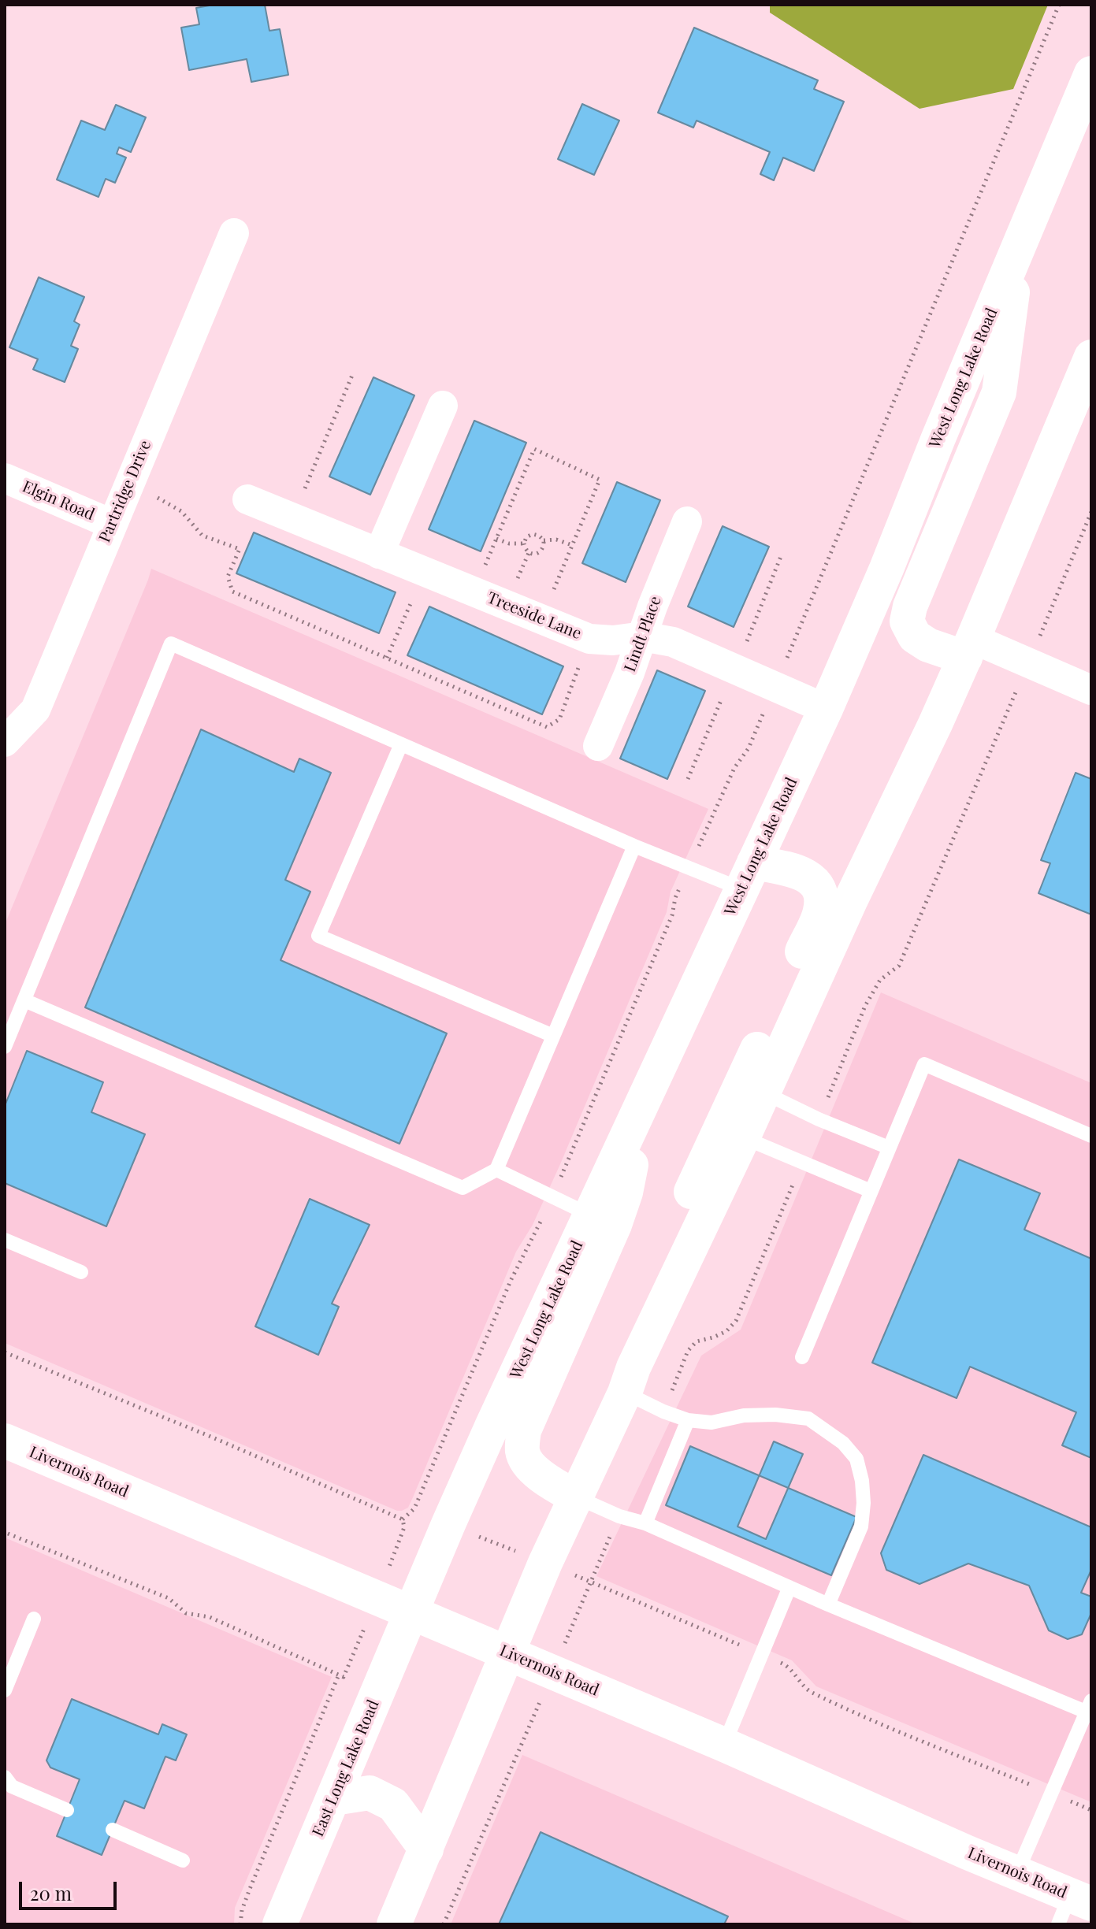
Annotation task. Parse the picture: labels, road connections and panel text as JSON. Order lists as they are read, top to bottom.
{
  "streets": {
    "main road": ["West Long Lake Road", "Livernois Road", "East Long Lake Road"],
    "street": [
      "Partridge Drive",
      "Elgin Road",
      "Treeside Lane",
      "Lindt Place"
    ]
  },
  "crossings": [
    ["West Long Lake Road", "Treeside Lane"],
    ["West Long Lake Road", "Livernois Road"],
    ["West Long Lake Road", "East Long Lake Road"],
    ["Partridge Drive", "Elgin Road"],
    ["Treeside Lane", "Lindt Place"],
    ["Livernois Road", "East Long Lake Road"]
  ],
  "scale_bar": "20 m"
}
